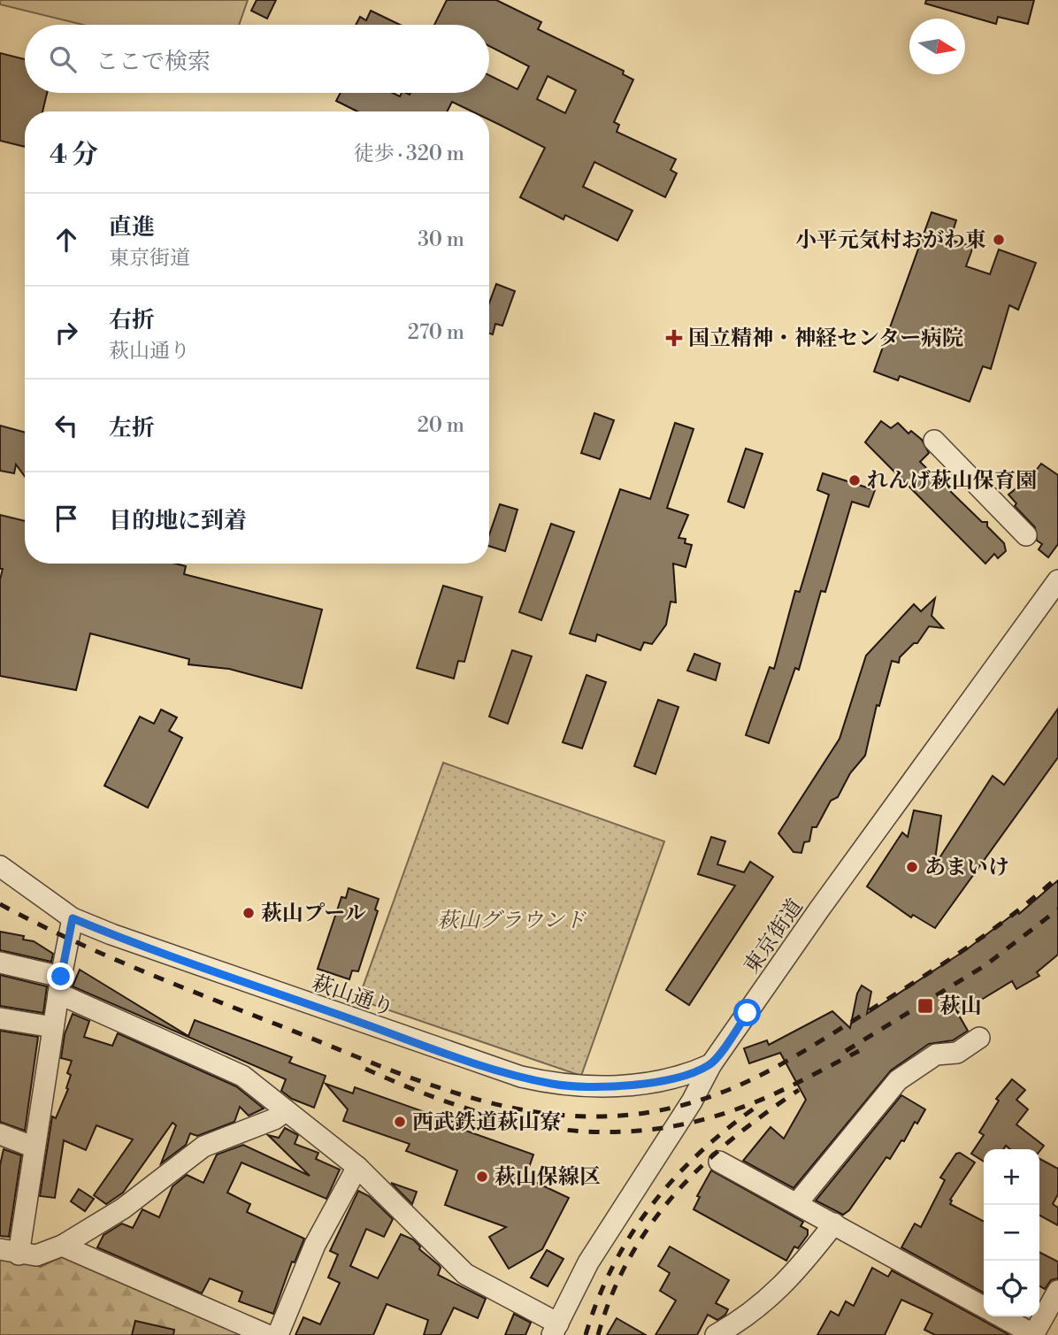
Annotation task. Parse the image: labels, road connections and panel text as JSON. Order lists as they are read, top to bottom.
{
  "streets": {
    "street": ["東京街道", "萩山通り"]
  },
  "crossings": [
    ["東京街道", "萩山通り"]
  ],
  "parks": ["萩山グラウンド"],
  "places": {
    "other": [
      "小平元気村おがわ東",
      "れんげ萩山保育園",
      "あまいけ",
      "萩山プール",
      "西武鉄道萩山寮",
      "萩山保線区"
    ],
    "health": ["国立精神・神経センター病院"],
    "transit": ["萩山"]
  },
  "north": "right",
  "page": {
    "search": "ここで検索",
    "heading": ["4 分", "徒歩 · 320 m"],
    "list": [
      ["直進", "東京街道", "30 m"],
      ["右折", "萩山通り", "270 m"],
      ["左折", "20 m"],
      "目的地に到着"
    ],
    "map_buttons": ["+", "−"]
  }
}
